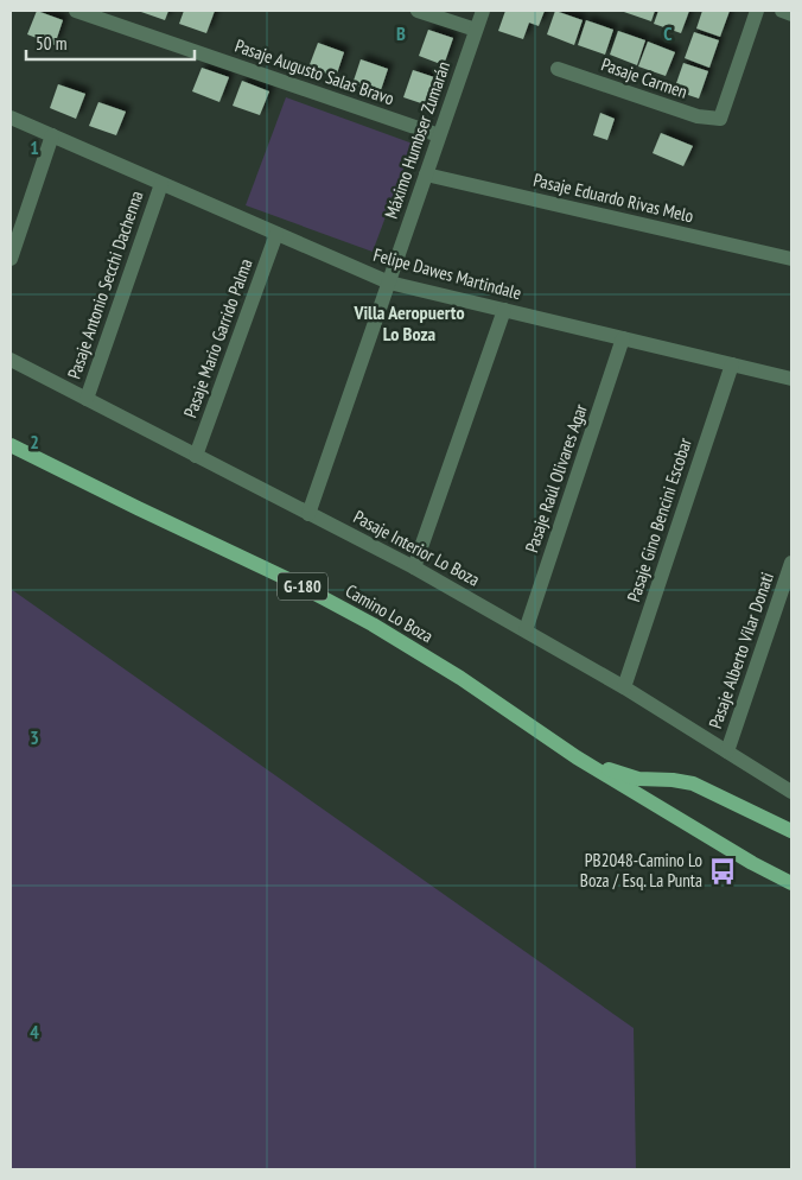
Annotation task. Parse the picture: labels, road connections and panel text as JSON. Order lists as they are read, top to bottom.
{
  "streets": {
    "main road": ["G-180", "Camino Lo Boza"],
    "street": [
      "Pasaje Augusto Salas Bravo",
      "Pasaje Carmen",
      "Máximo Humbser Zumarán",
      "Pasaje Eduardo Rivas Melo",
      "Felipe Dawes Martindale",
      "Pasaje Antonio Secchi Dachenna",
      "Pasaje Mario Garrido Palma",
      "Pasaje Raúl Olivares Agar",
      "Pasaje Gino Bencini Escobar",
      "Pasaje Interior Lo Boza",
      "Pasaje Alberto Vilar Donati"
    ]
  },
  "crossings": [
    ["Pasaje Augusto Salas Bravo", "Máximo Humbser Zumarán"],
    ["Máximo Humbser Zumarán", "Pasaje Eduardo Rivas Melo"],
    ["Máximo Humbser Zumarán", "Felipe Dawes Martindale"],
    ["Máximo Humbser Zumarán", "Pasaje Interior Lo Boza"],
    ["Felipe Dawes Martindale", "Pasaje Antonio Secchi Dachenna"],
    ["Felipe Dawes Martindale", "Pasaje Mario Garrido Palma"],
    ["Felipe Dawes Martindale", "Pasaje Raúl Olivares Agar"],
    ["Felipe Dawes Martindale", "Pasaje Gino Bencini Escobar"],
    ["Pasaje Antonio Secchi Dachenna", "Pasaje Interior Lo Boza"],
    ["Pasaje Mario Garrido Palma", "Pasaje Interior Lo Boza"],
    ["Pasaje Raúl Olivares Agar", "Pasaje Interior Lo Boza"],
    ["Pasaje Gino Bencini Escobar", "Pasaje Interior Lo Boza"],
    ["Pasaje Interior Lo Boza", "Pasaje Alberto Vilar Donati"]
  ],
  "districts": ["Villa Aeropuerto Lo Boza"],
  "places": {
    "bus stop": ["PB2048-Camino Lo Boza / Esq. La Punta"]
  },
  "scale_bar": "50 m",
  "grid": {
    "columns": ["B", "C"],
    "rows": [
      "1",
      "2",
      "3",
      "4"
    ]
  }
}
